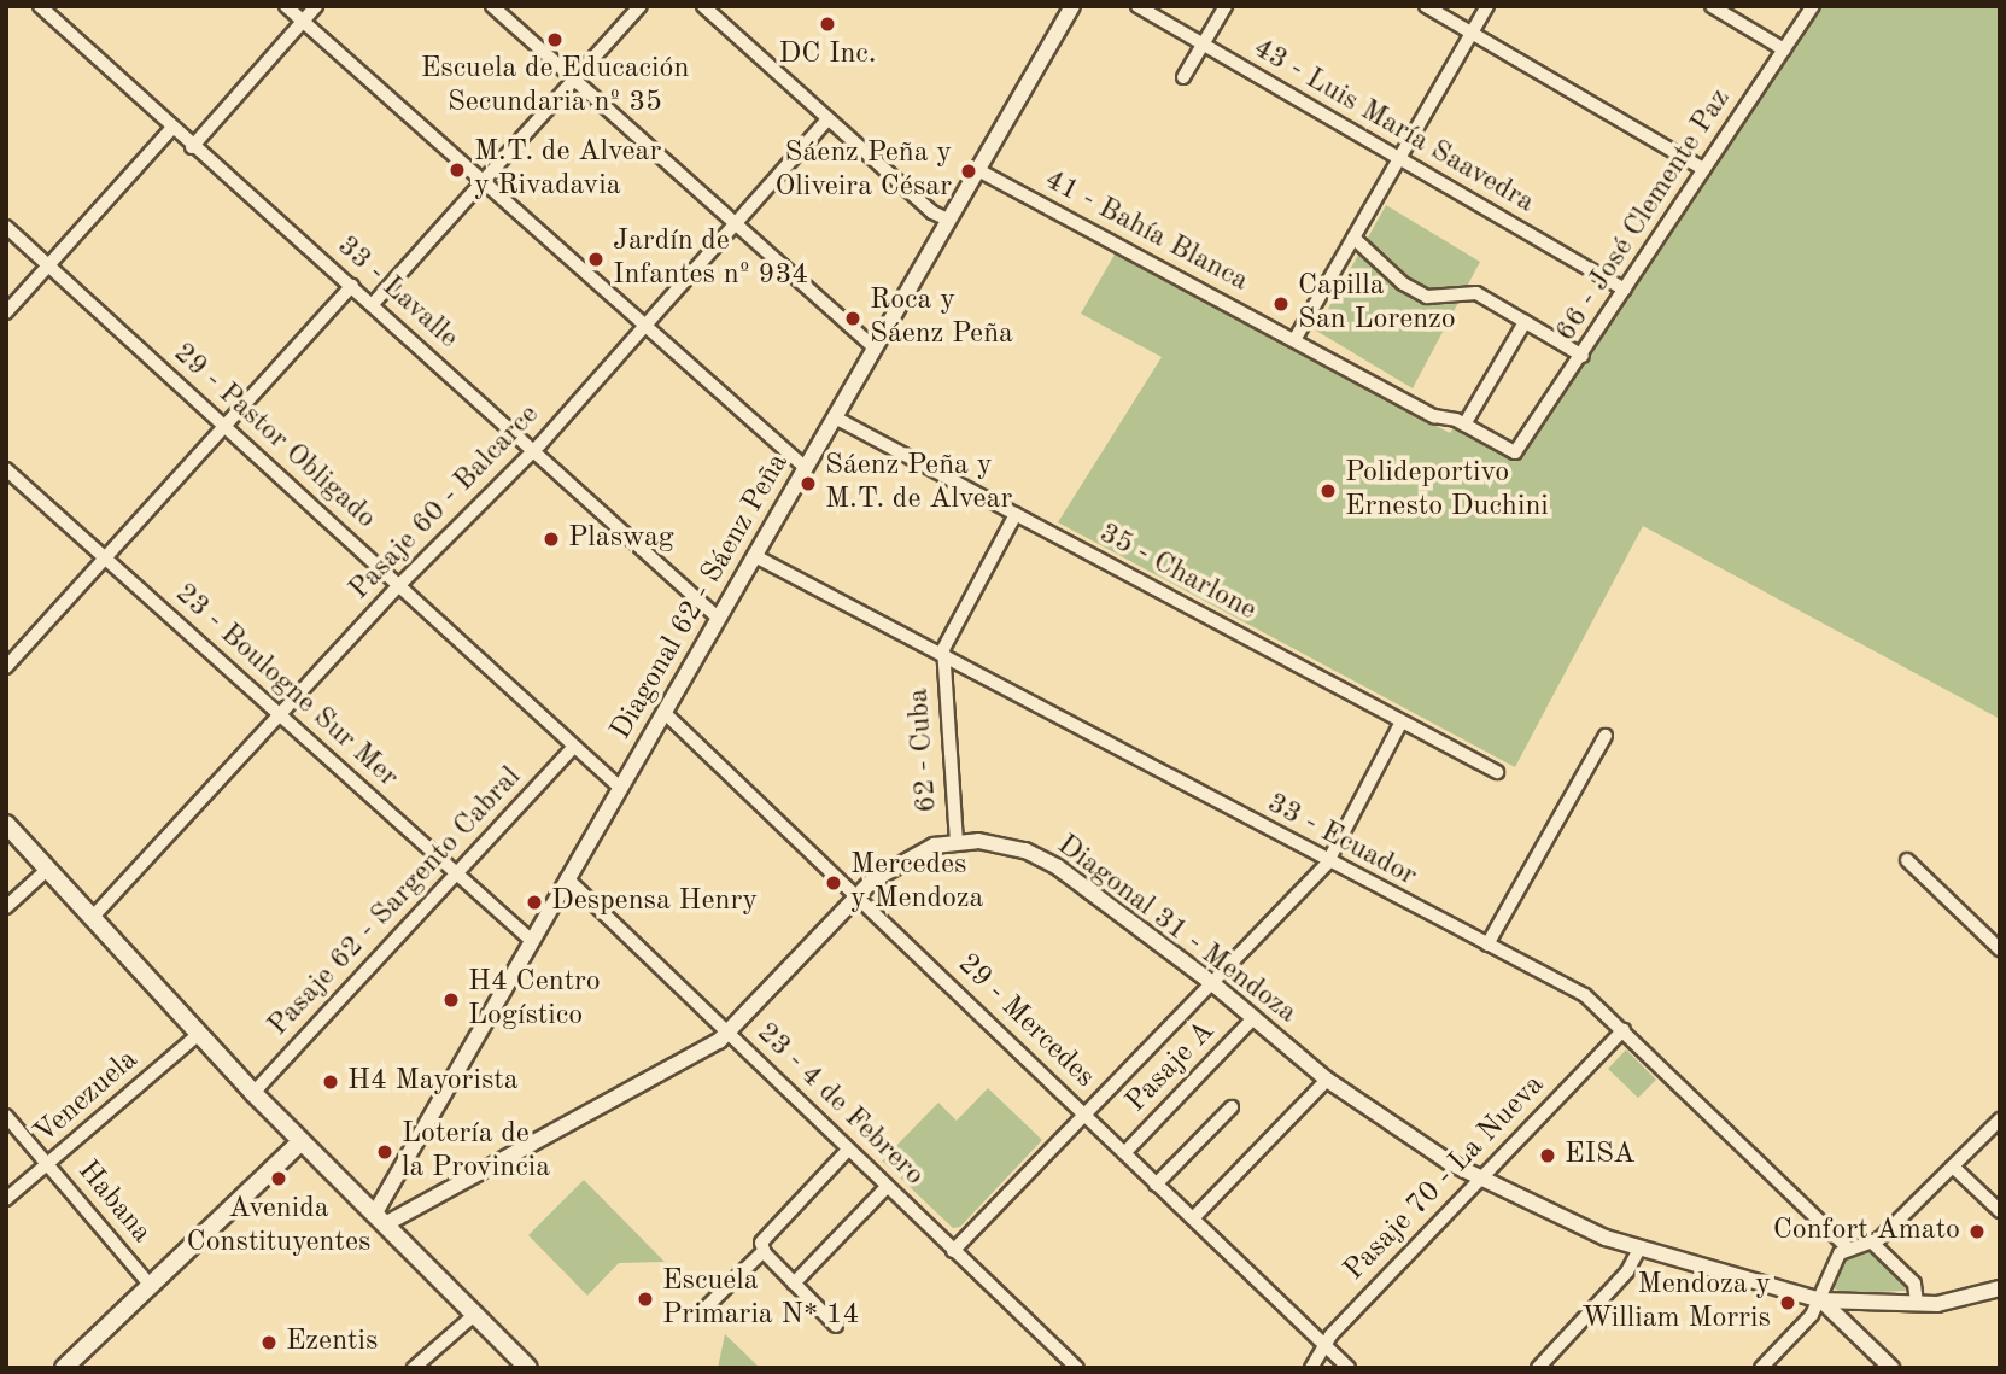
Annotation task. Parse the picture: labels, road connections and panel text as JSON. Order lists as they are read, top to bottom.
{
  "streets": {
    "street": [
      "43 - Luis María Saavedra",
      "66 - José Clemente Paz",
      "41 - Bahía Blanca",
      "33 - Lavalle",
      "29 - Pastor Obligado",
      "Pasaje 60 - Balcarce",
      "35 - Charlone",
      "Diagonal 62 - Sáenz Peña",
      "23 - Boulogne Sur Mer",
      "62 - Cuba",
      "33 - Ecuador",
      "Pasaje 62 - Sargento Cabral",
      "Diagonal 31 - Mendoza",
      "29 - Mercedes",
      "Pasaje A",
      "Venezuela",
      "23 - 4 de Febrero",
      "Pasaje 70 - La Nueva",
      "Habana"
    ]
  },
  "crossings": [
    ["43 - Luis María Saavedra", "66 - José Clemente Paz"],
    ["66 - José Clemente Paz", "41 - Bahía Blanca"],
    ["41 - Bahía Blanca", "Diagonal 62 - Sáenz Peña"],
    ["33 - Lavalle", "Pasaje 60 - Balcarce"],
    ["33 - Lavalle", "Diagonal 62 - Sáenz Peña"],
    ["29 - Pastor Obligado", "Pasaje 60 - Balcarce"],
    ["29 - Pastor Obligado", "Diagonal 62 - Sáenz Peña"],
    ["29 - Pastor Obligado", "Pasaje 62 - Sargento Cabral"],
    ["Pasaje 60 - Balcarce", "23 - Boulogne Sur Mer"],
    ["35 - Charlone", "Diagonal 62 - Sáenz Peña"],
    ["Diagonal 62 - Sáenz Peña", "23 - Boulogne Sur Mer"],
    ["Diagonal 62 - Sáenz Peña", "33 - Ecuador"],
    ["Diagonal 62 - Sáenz Peña", "Diagonal 31 - Mendoza"],
    ["Diagonal 62 - Sáenz Peña", "29 - Mercedes"],
    ["Diagonal 62 - Sáenz Peña", "23 - 4 de Febrero"],
    ["23 - Boulogne Sur Mer", "Pasaje 62 - Sargento Cabral"],
    ["62 - Cuba", "33 - Ecuador"],
    ["62 - Cuba", "Diagonal 31 - Mendoza"],
    ["33 - Ecuador", "Pasaje 70 - La Nueva"],
    ["Diagonal 31 - Mendoza", "29 - Mercedes"],
    ["Diagonal 31 - Mendoza", "Pasaje A"],
    ["Diagonal 31 - Mendoza", "23 - 4 de Febrero"],
    ["Diagonal 31 - Mendoza", "Pasaje 70 - La Nueva"],
    ["29 - Mercedes", "Pasaje A"],
    ["29 - Mercedes", "Pasaje 70 - La Nueva"],
    ["Venezuela", "Habana"]
  ],
  "places": [
    "DC Inc.",
    "Escuela de Educación Secundaria nº 35",
    "M.T. de Alvear y Rivadavia",
    "Sáenz Peña y Oliveira César",
    "Jardín de Infantes nº 934",
    "Capilla San Lorenzo",
    "Roca y Sáenz Peña",
    "Sáenz Peña y M.T. de Alvear",
    "Polideportivo Ernesto Duchini",
    "Plaswag",
    "Mercedes y Mendoza",
    "Despensa Henry",
    "H4 Centro Logístico",
    "H4 Mayorista",
    "Lotería de la Provincia",
    "EISA",
    "Avenida Constituyentes",
    "Confort Amato",
    "Escuela Primaria N* 14",
    "Mendoza y William Morris",
    "Ezentis"
  ]
}
